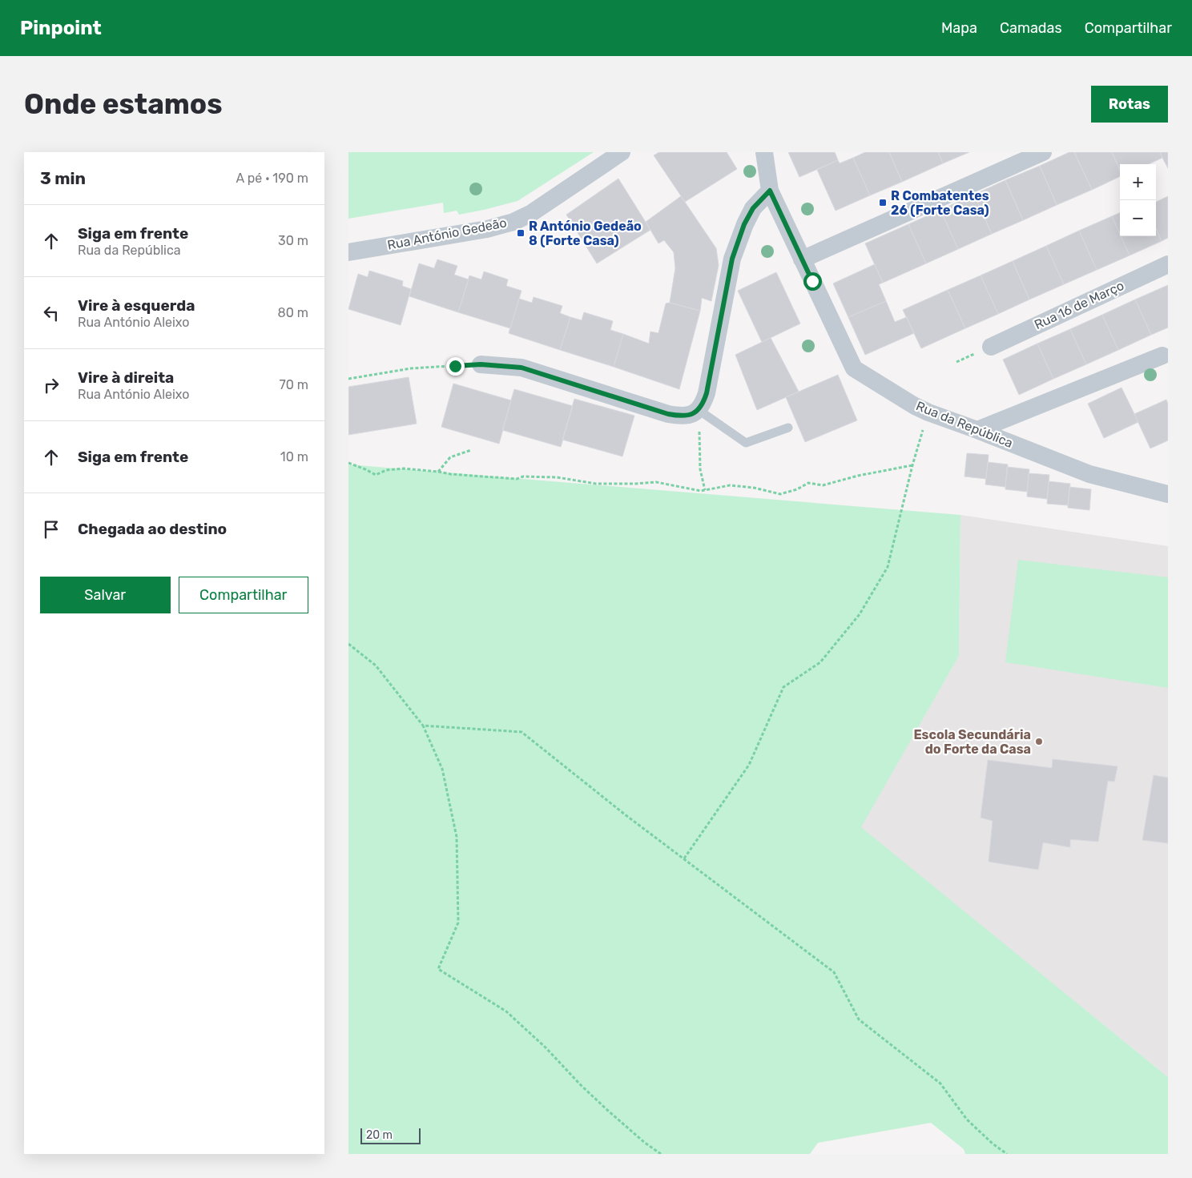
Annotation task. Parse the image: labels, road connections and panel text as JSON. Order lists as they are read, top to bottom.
{
  "streets": {
    "street": ["Rua António Gedeão", "Rua 16 de Março", "Rua da República"]
  },
  "places": {
    "transit": ["R Combatentes 26 (Forte Casa)", "R António Gedeão 8 (Forte Casa)"],
    "other": ["Escola Secundária do Forte da Casa"]
  },
  "scale_bar": "20 m",
  "page": {
    "header": "Pinpoint",
    "nav": ["Mapa", "Camadas", "Compartilhar"],
    "buttons": [
      "Rotas",
      ["Salvar", "Compartilhar"]
    ],
    "title": "Onde estamos",
    "heading": ["3 min", "A pé · 190 m"],
    "map_buttons": ["+", "−"],
    "list": [
      ["Siga em frente", "Rua da República", "30 m"],
      ["Vire à esquerda", "Rua António Aleixo", "80 m"],
      ["Vire à direita", "Rua António Aleixo", "70 m"],
      ["Siga em frente", "10 m"],
      "Chegada ao destino"
    ],
    "scale": "20 m"
  }
}
